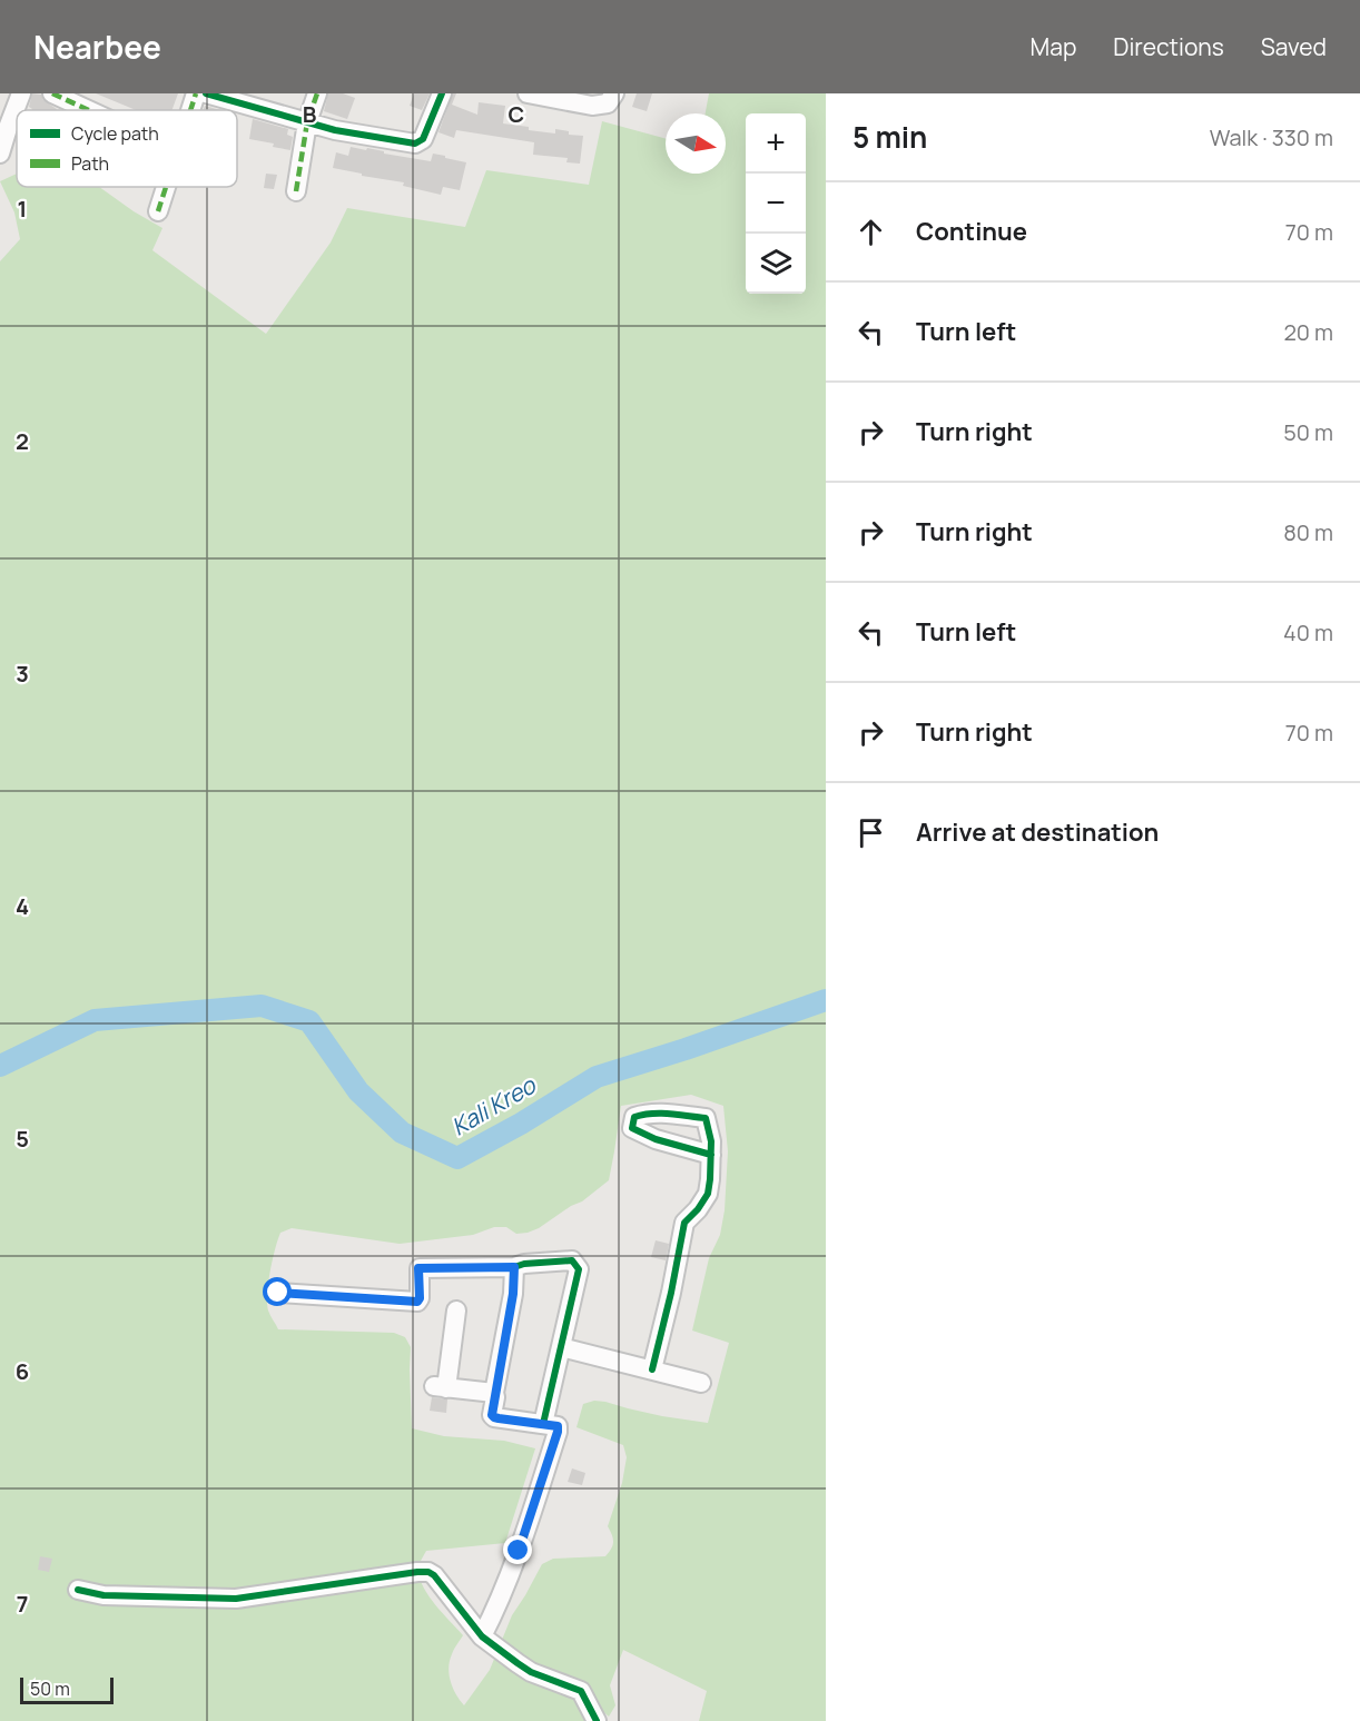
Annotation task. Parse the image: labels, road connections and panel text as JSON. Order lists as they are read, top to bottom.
{
  "water": ["Kali Kreo"],
  "legend": ["Cycle path", "Path"],
  "scale_bar": "50 m",
  "north": "right",
  "page": {
    "header": "Nearbee",
    "nav": ["Map", "Directions", "Saved"],
    "heading": ["5 min", "Walk · 330 m"],
    "map_buttons": ["+", "−"],
    "list": [
      ["Continue", "70 m"],
      ["Turn left", "20 m"],
      ["Turn right", "50 m"],
      ["Turn right", "80 m"],
      ["Turn left", "40 m"],
      ["Turn right", "70 m"],
      "Arrive at destination"
    ],
    "scale": "50 m"
  },
  "grid": {
    "columns": ["B", "C"],
    "rows": [
      "1",
      "2",
      "3",
      "4",
      "5",
      "6",
      "7"
    ]
  }
}
